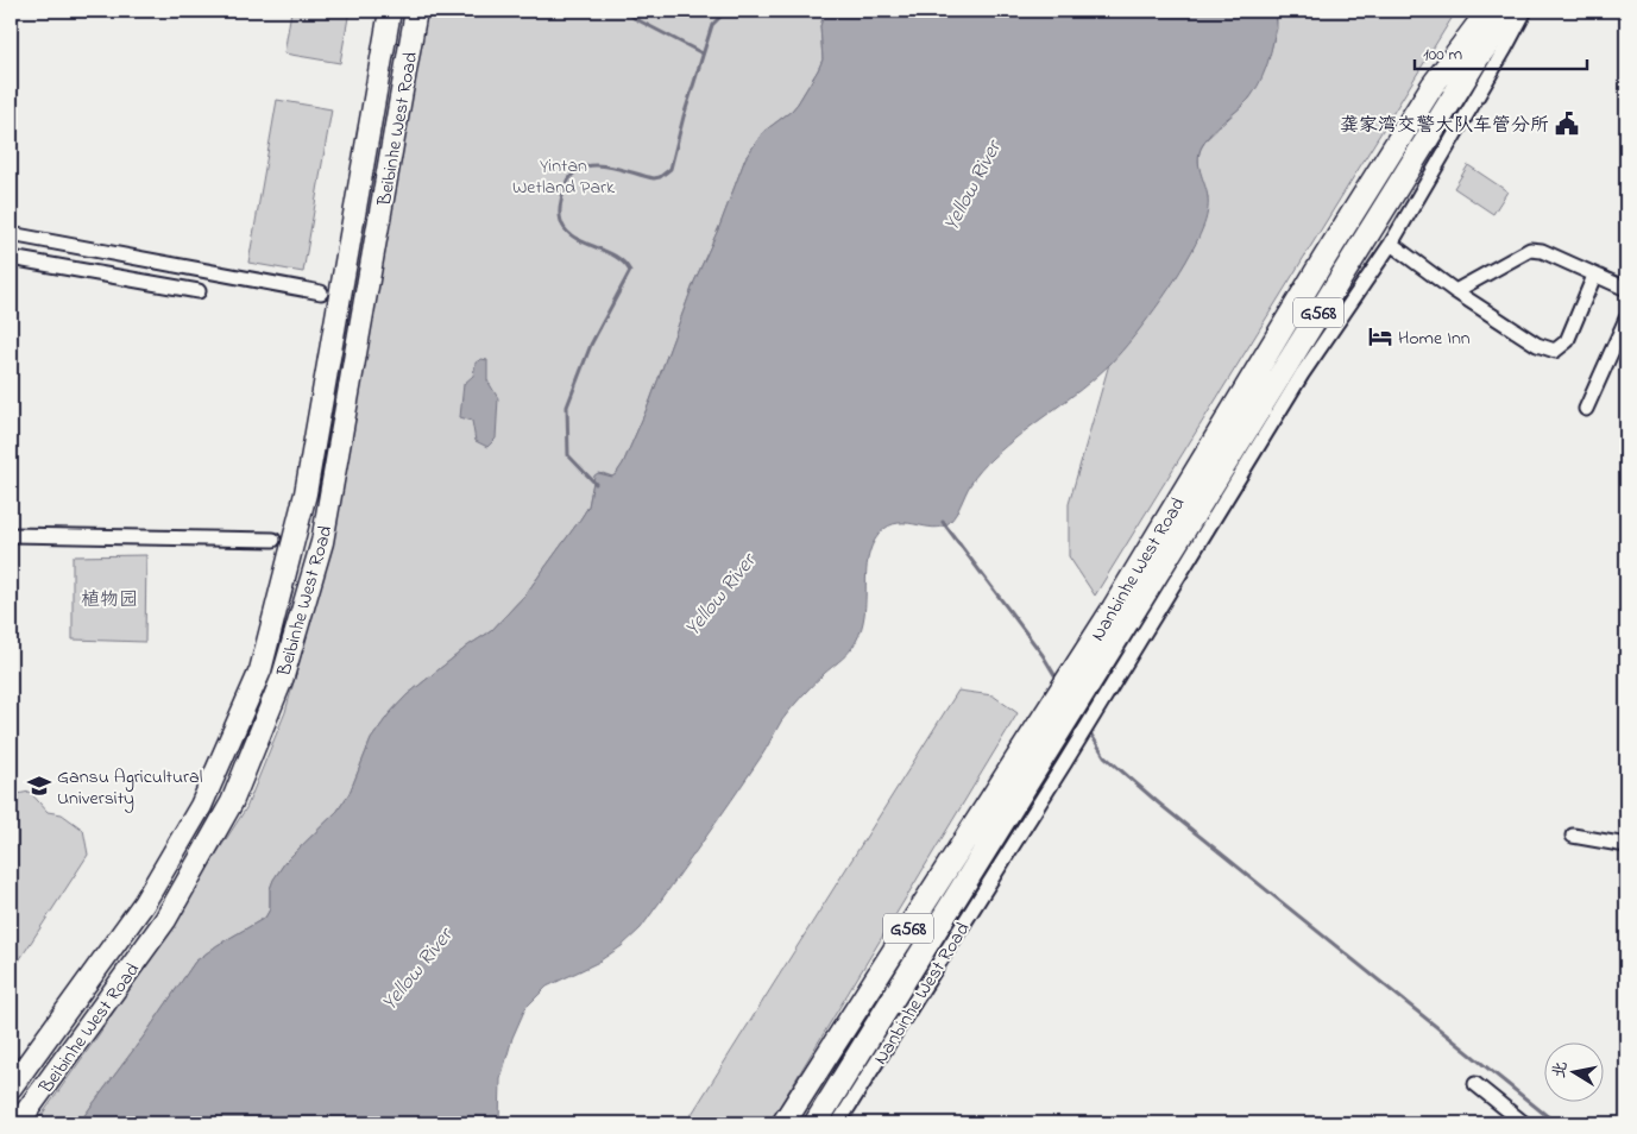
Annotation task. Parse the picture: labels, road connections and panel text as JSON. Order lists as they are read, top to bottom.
{
  "streets": {
    "highway": ["G568", "Nanbinhe West Road"],
    "main road": ["Beibinhe West Road"]
  },
  "water": ["Yellow River"],
  "parks": ["Yintan Wetland Park", "植物园"],
  "places": {
    "public building": ["龚家湾交警大队车管分所"],
    "hotel": ["Home Inn"],
    "school or university": ["Gansu Agricultural University"]
  },
  "scale_bar": "100 m",
  "north": "left"
}
